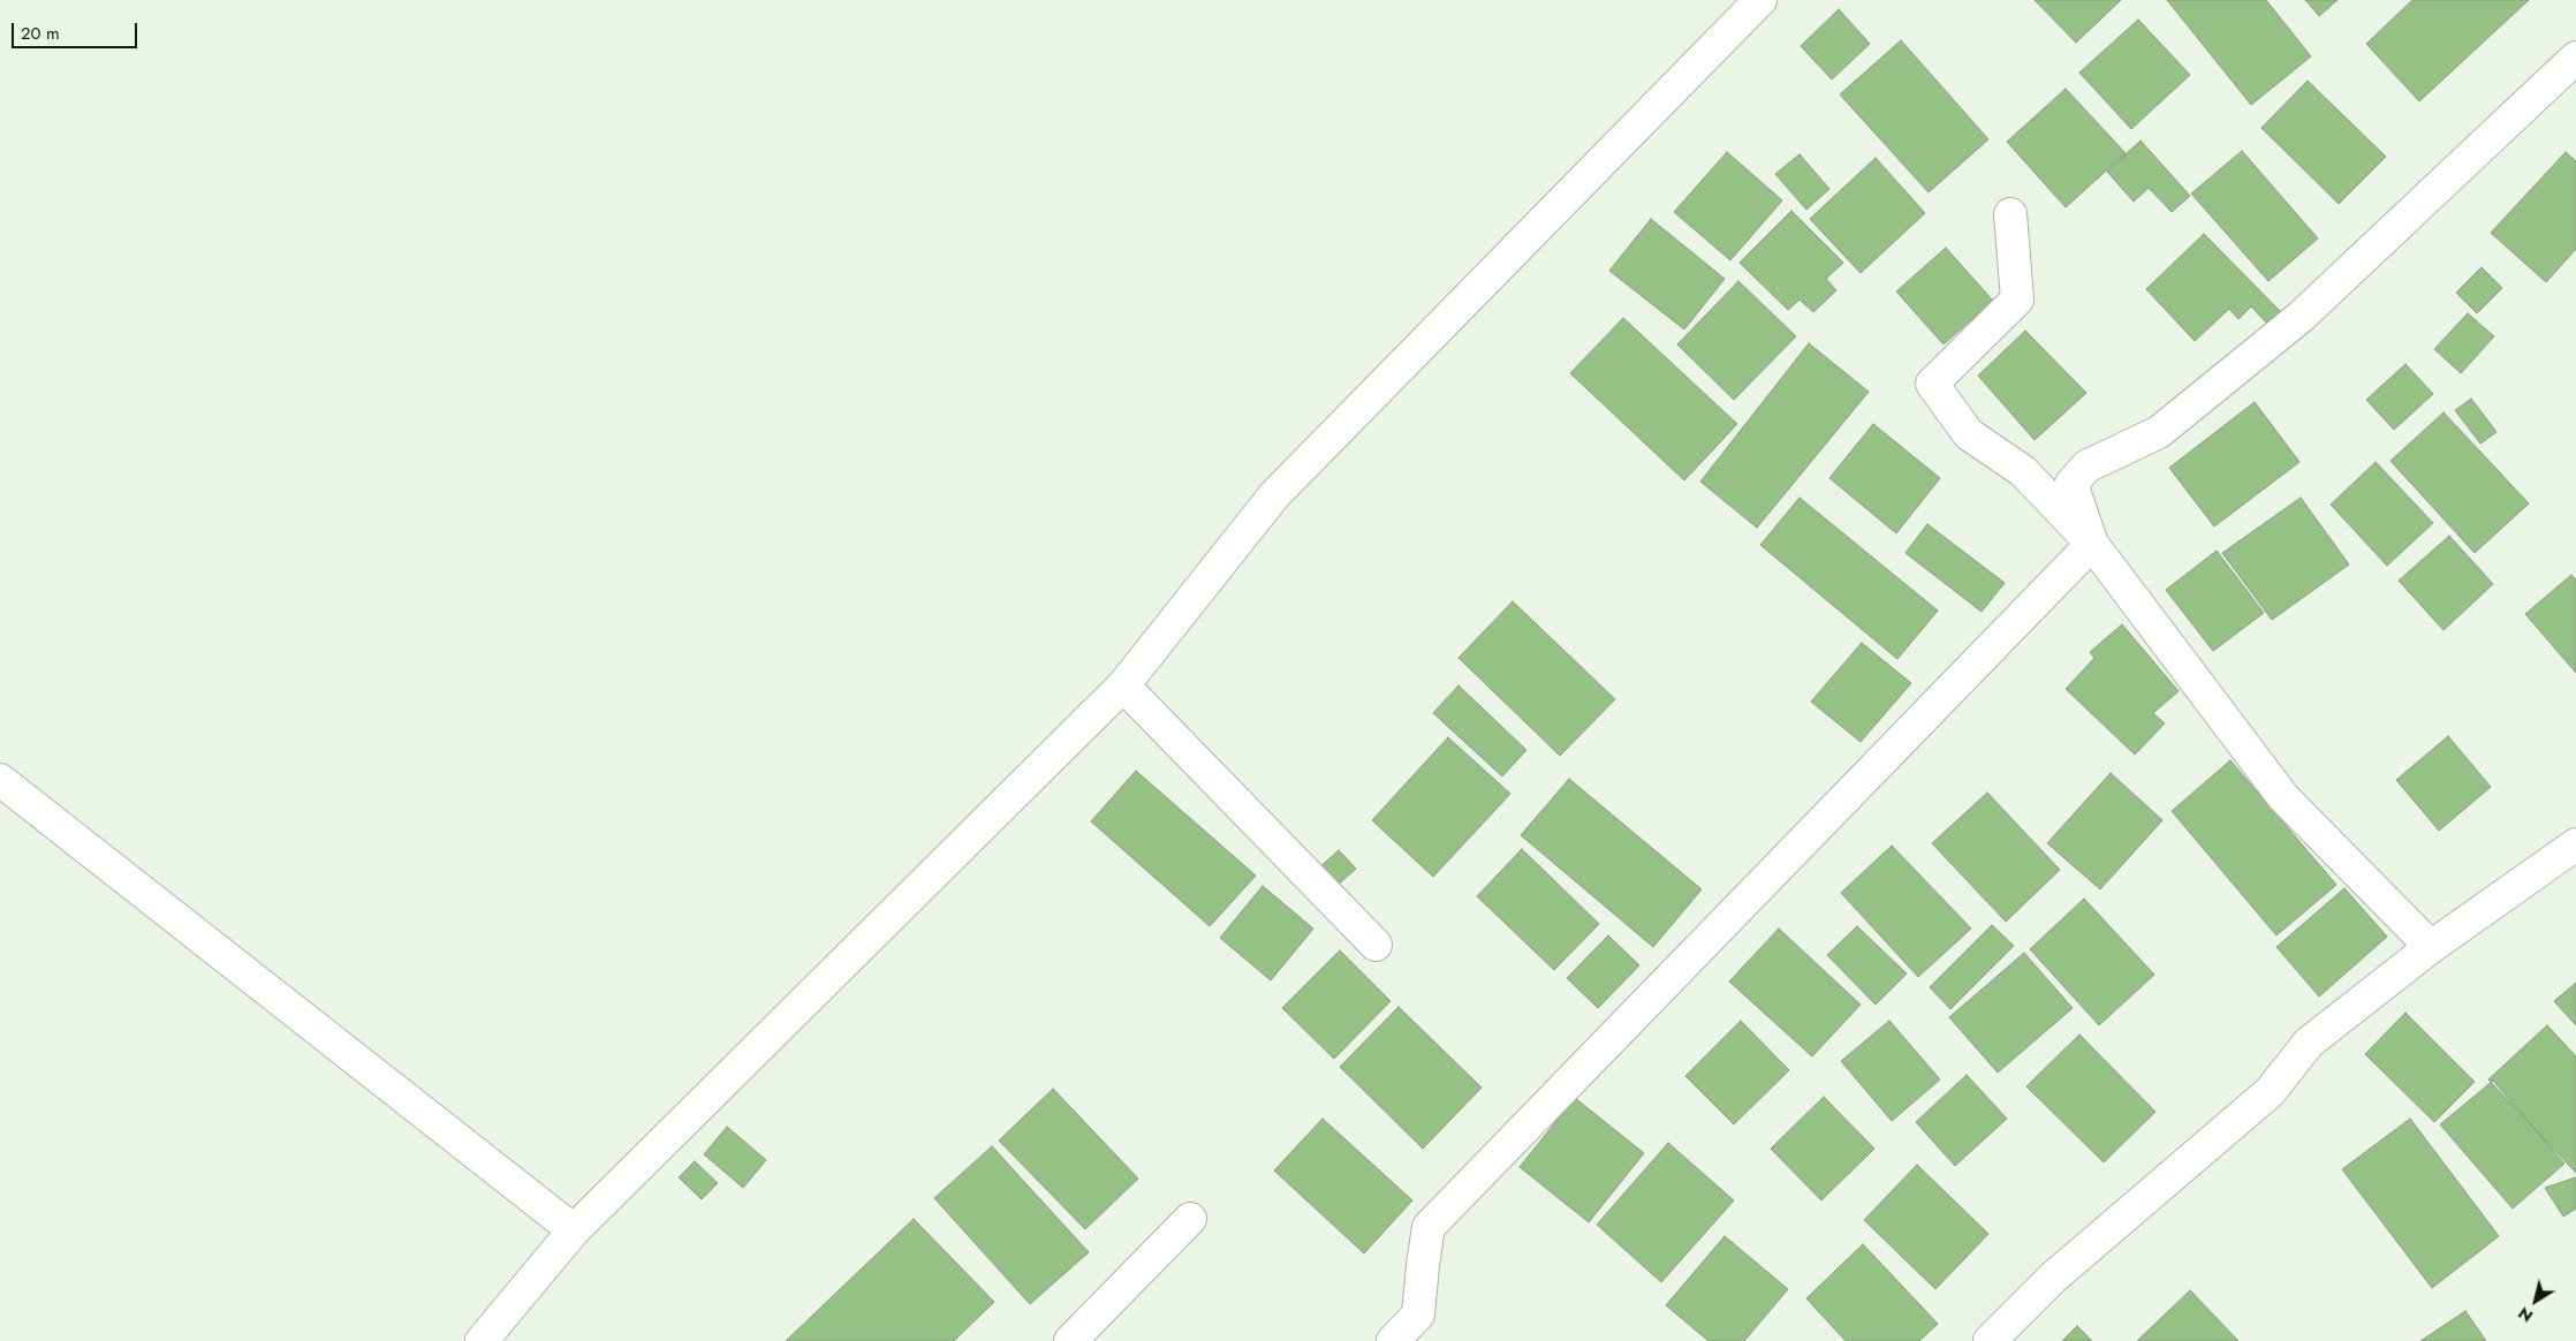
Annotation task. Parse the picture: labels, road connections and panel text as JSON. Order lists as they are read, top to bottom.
{
  "scale_bar": "20 m",
  "north": "bottom left"
}
